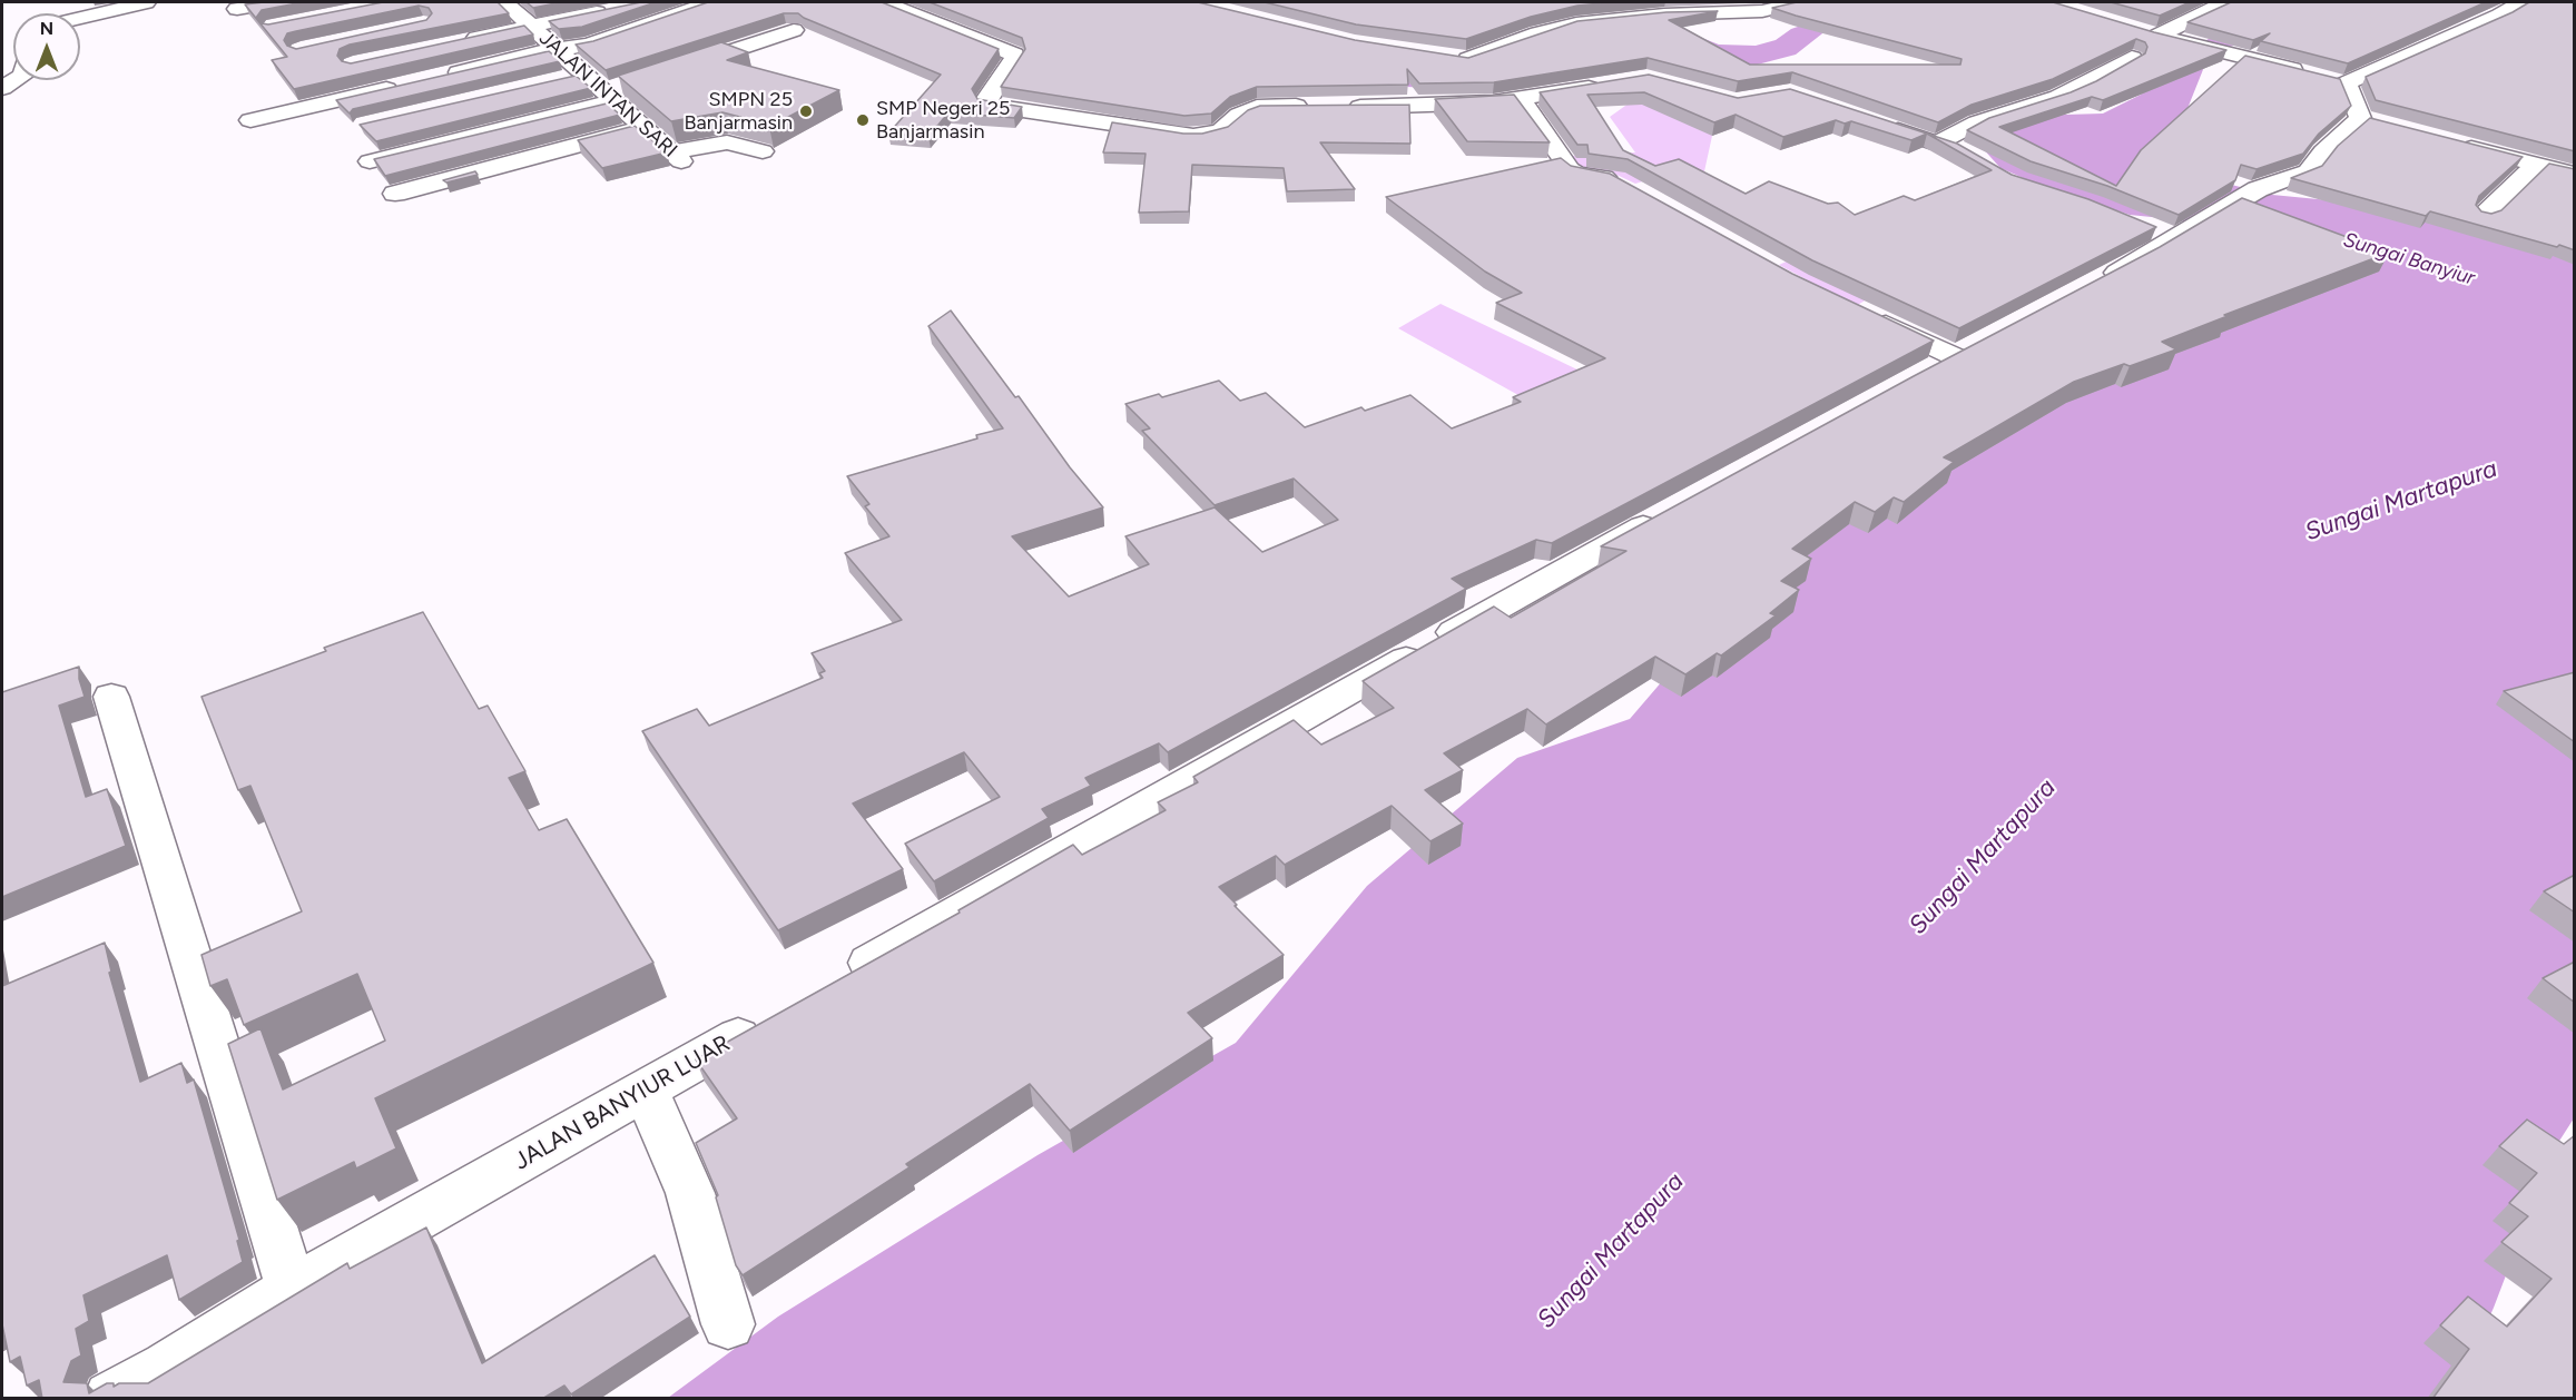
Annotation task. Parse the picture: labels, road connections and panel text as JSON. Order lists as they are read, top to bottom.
{
  "streets": {
    "street": ["JALAN INTAN SARI", "JALAN BANYIUR LUAR"]
  },
  "water": ["Sungai Banyiur", "Sungai Martapura"],
  "places": ["SMPN 25 Banjarmasin", "SMP Negeri 25 Banjarmasin"],
  "north": "top"
}
